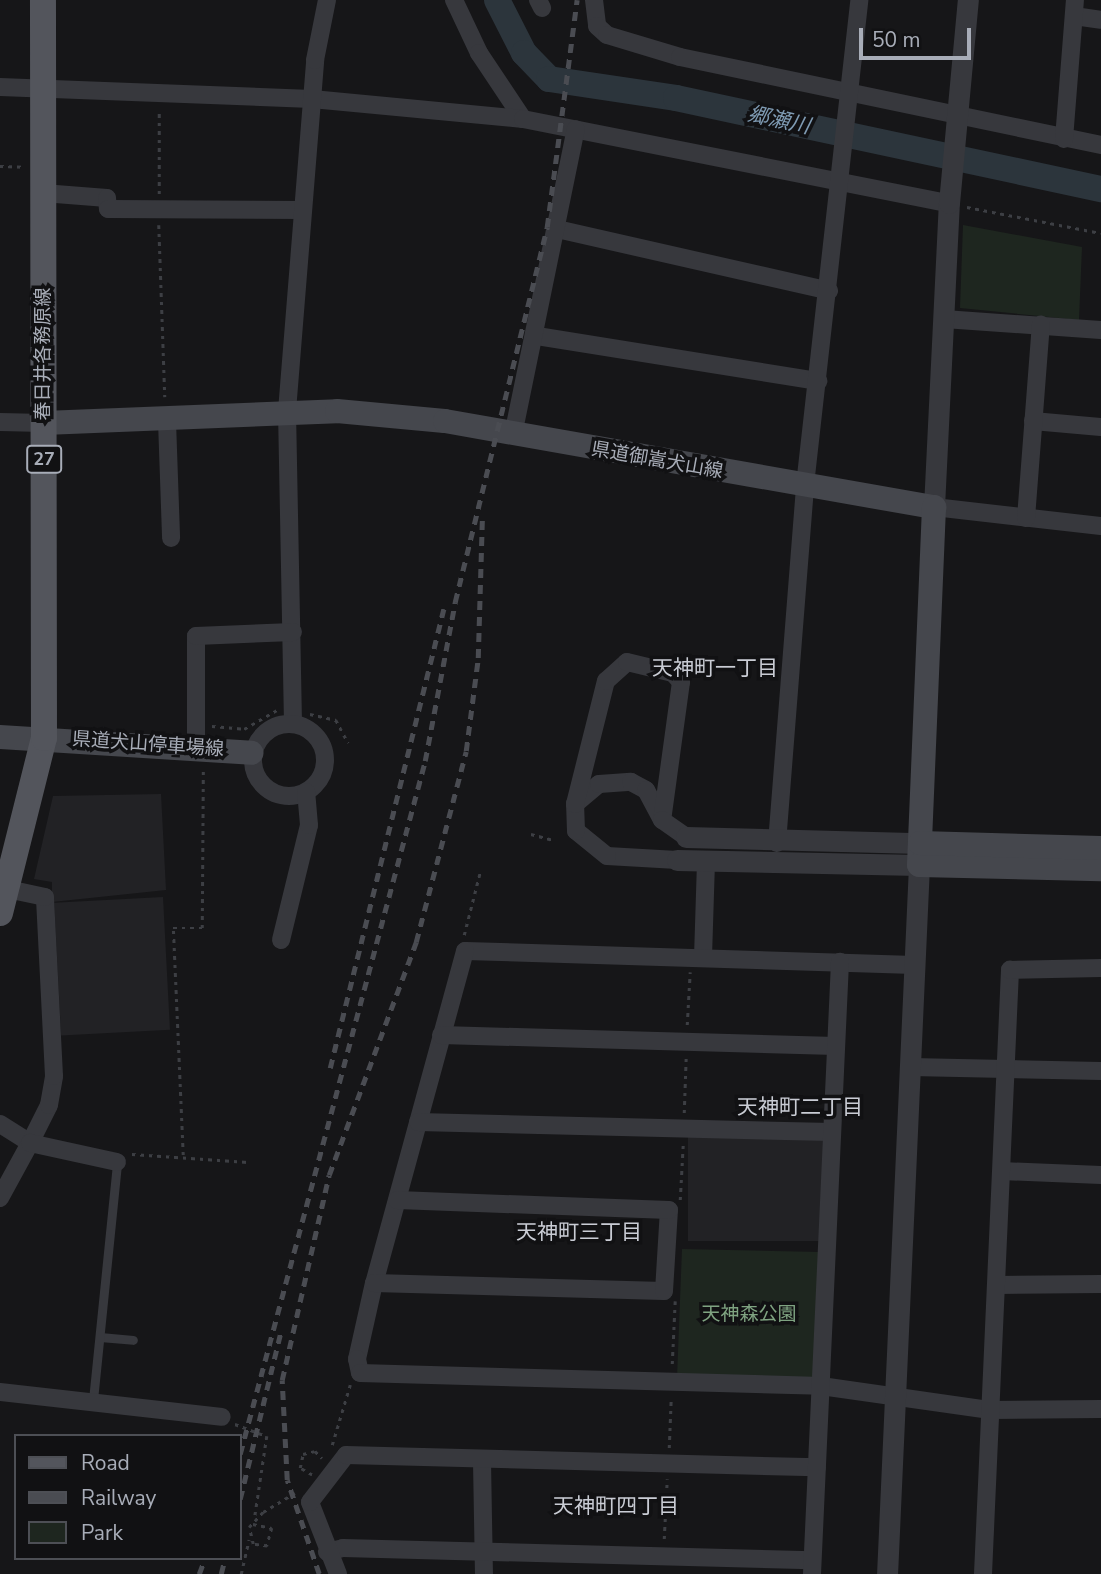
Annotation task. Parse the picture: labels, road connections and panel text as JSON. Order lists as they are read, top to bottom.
{
  "streets": {
    "main road": [
      "春日井各務原線",
      "27",
      "県道御嵩犬山線",
      "県道犬山停車場線"
    ]
  },
  "crossings": [
    ["春日井各務原線", "県道御嵩犬山線"],
    ["春日井各務原線", "県道犬山停車場線"]
  ],
  "districts": [
    "天神町一丁目",
    "天神町二丁目",
    "天神町三丁目",
    "天神町四丁目"
  ],
  "water": ["郷瀬川"],
  "parks": ["天神森公園"],
  "legend": ["Road", "Railway", "Park"],
  "scale_bar": "50 m"
}
